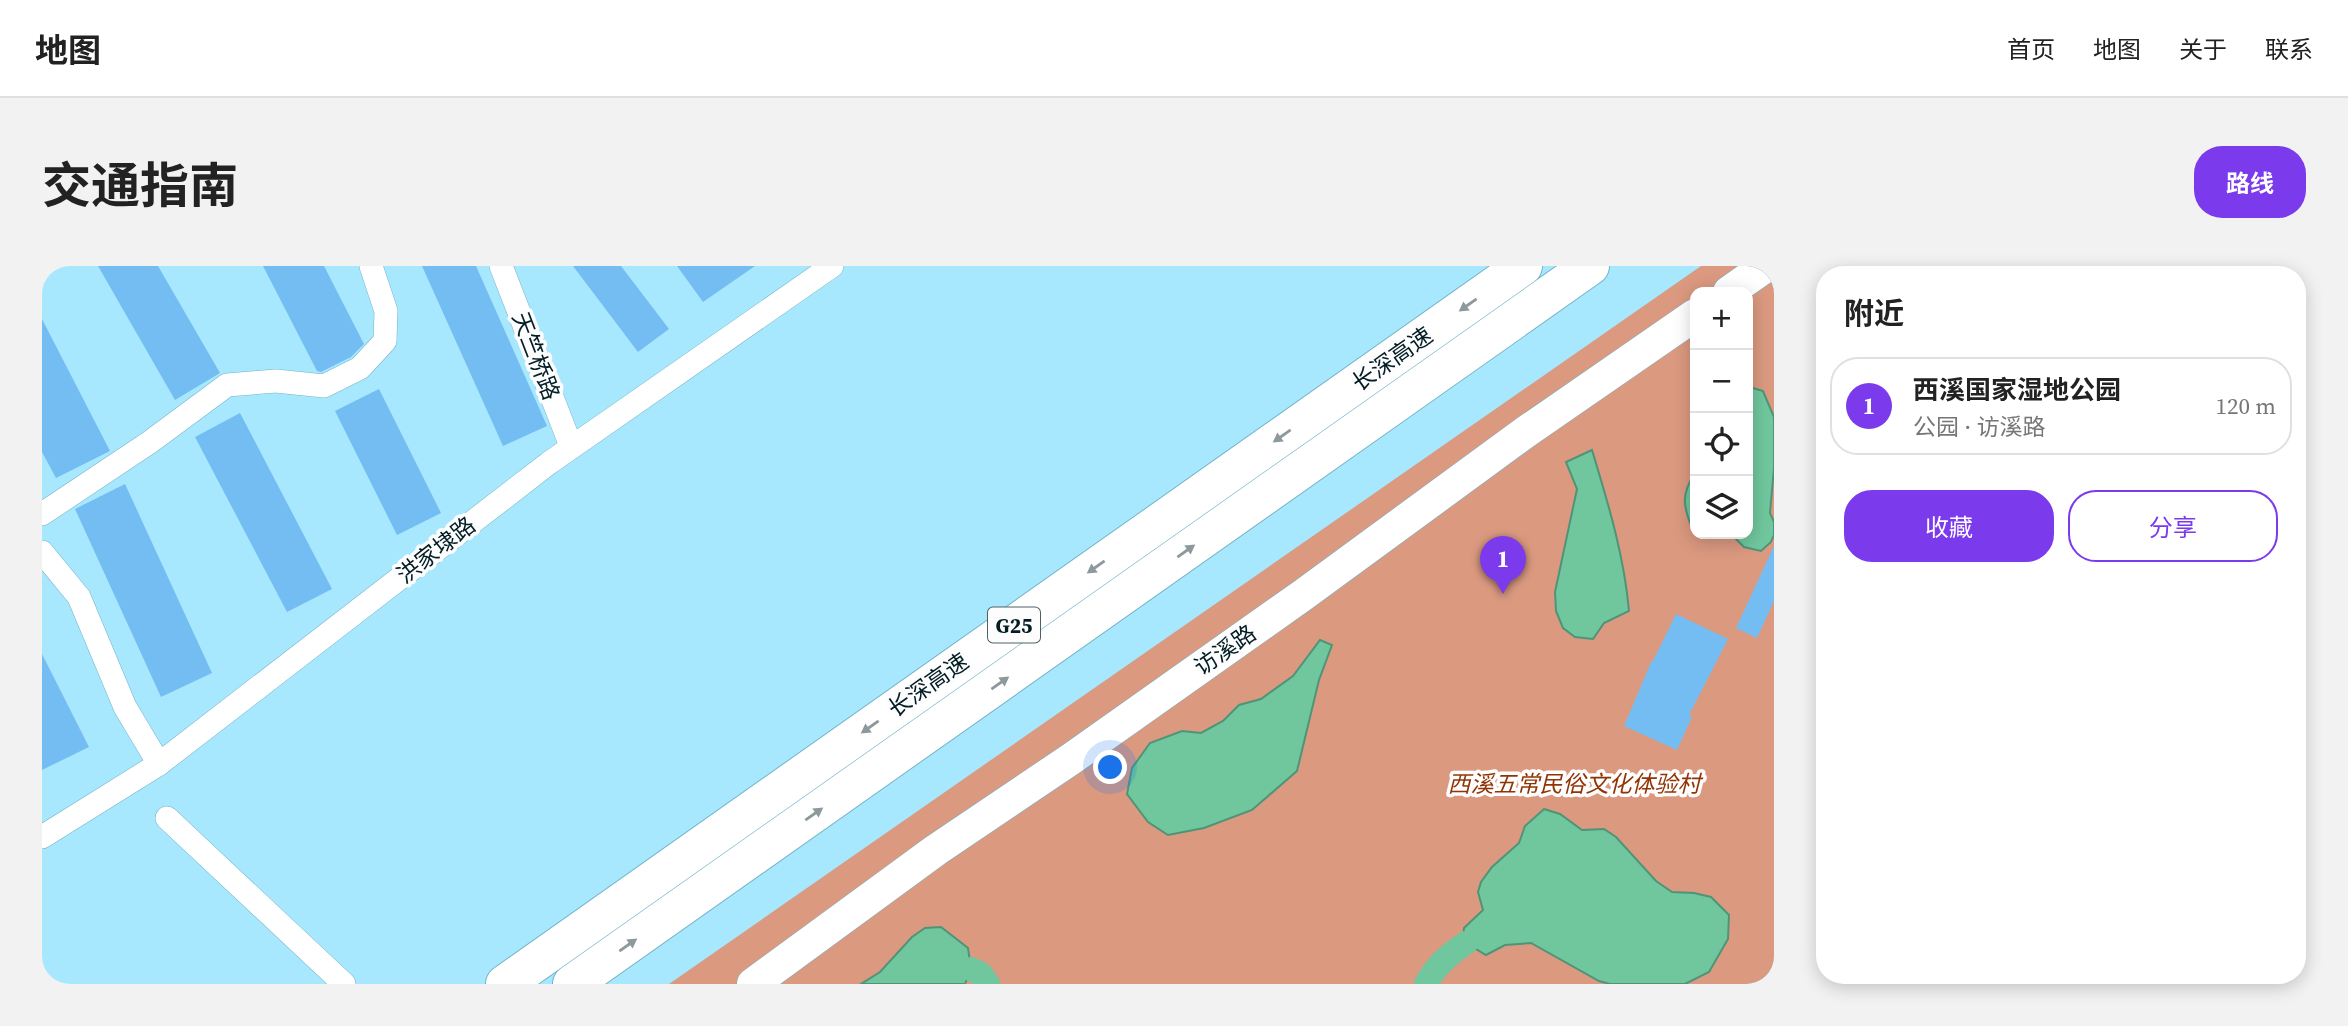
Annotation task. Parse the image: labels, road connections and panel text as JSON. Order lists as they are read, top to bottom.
{
  "streets": {
    "highway": ["长深高速", "G25"],
    "street": ["天竺桥路", "洪家埭路", "访溪路"]
  },
  "crossings": [
    ["天竺桥路", "洪家埭路"]
  ],
  "parks": ["西溪五常民俗文化体验村"],
  "page": {
    "header": "地图",
    "nav": [
      "首页",
      "地图",
      "关于",
      "联系"
    ],
    "title": "交通指南",
    "buttons": [
      "路线",
      ["收藏", "分享"]
    ],
    "heading": "附近",
    "map_buttons": ["+", "−"],
    "list": [
      {
        "mark": "1",
        "name": "西溪国家湿地公园",
        "note": "公园 · 访溪路",
        "value": "120 m"
      }
    ],
    "pins": "1"
  }
}
